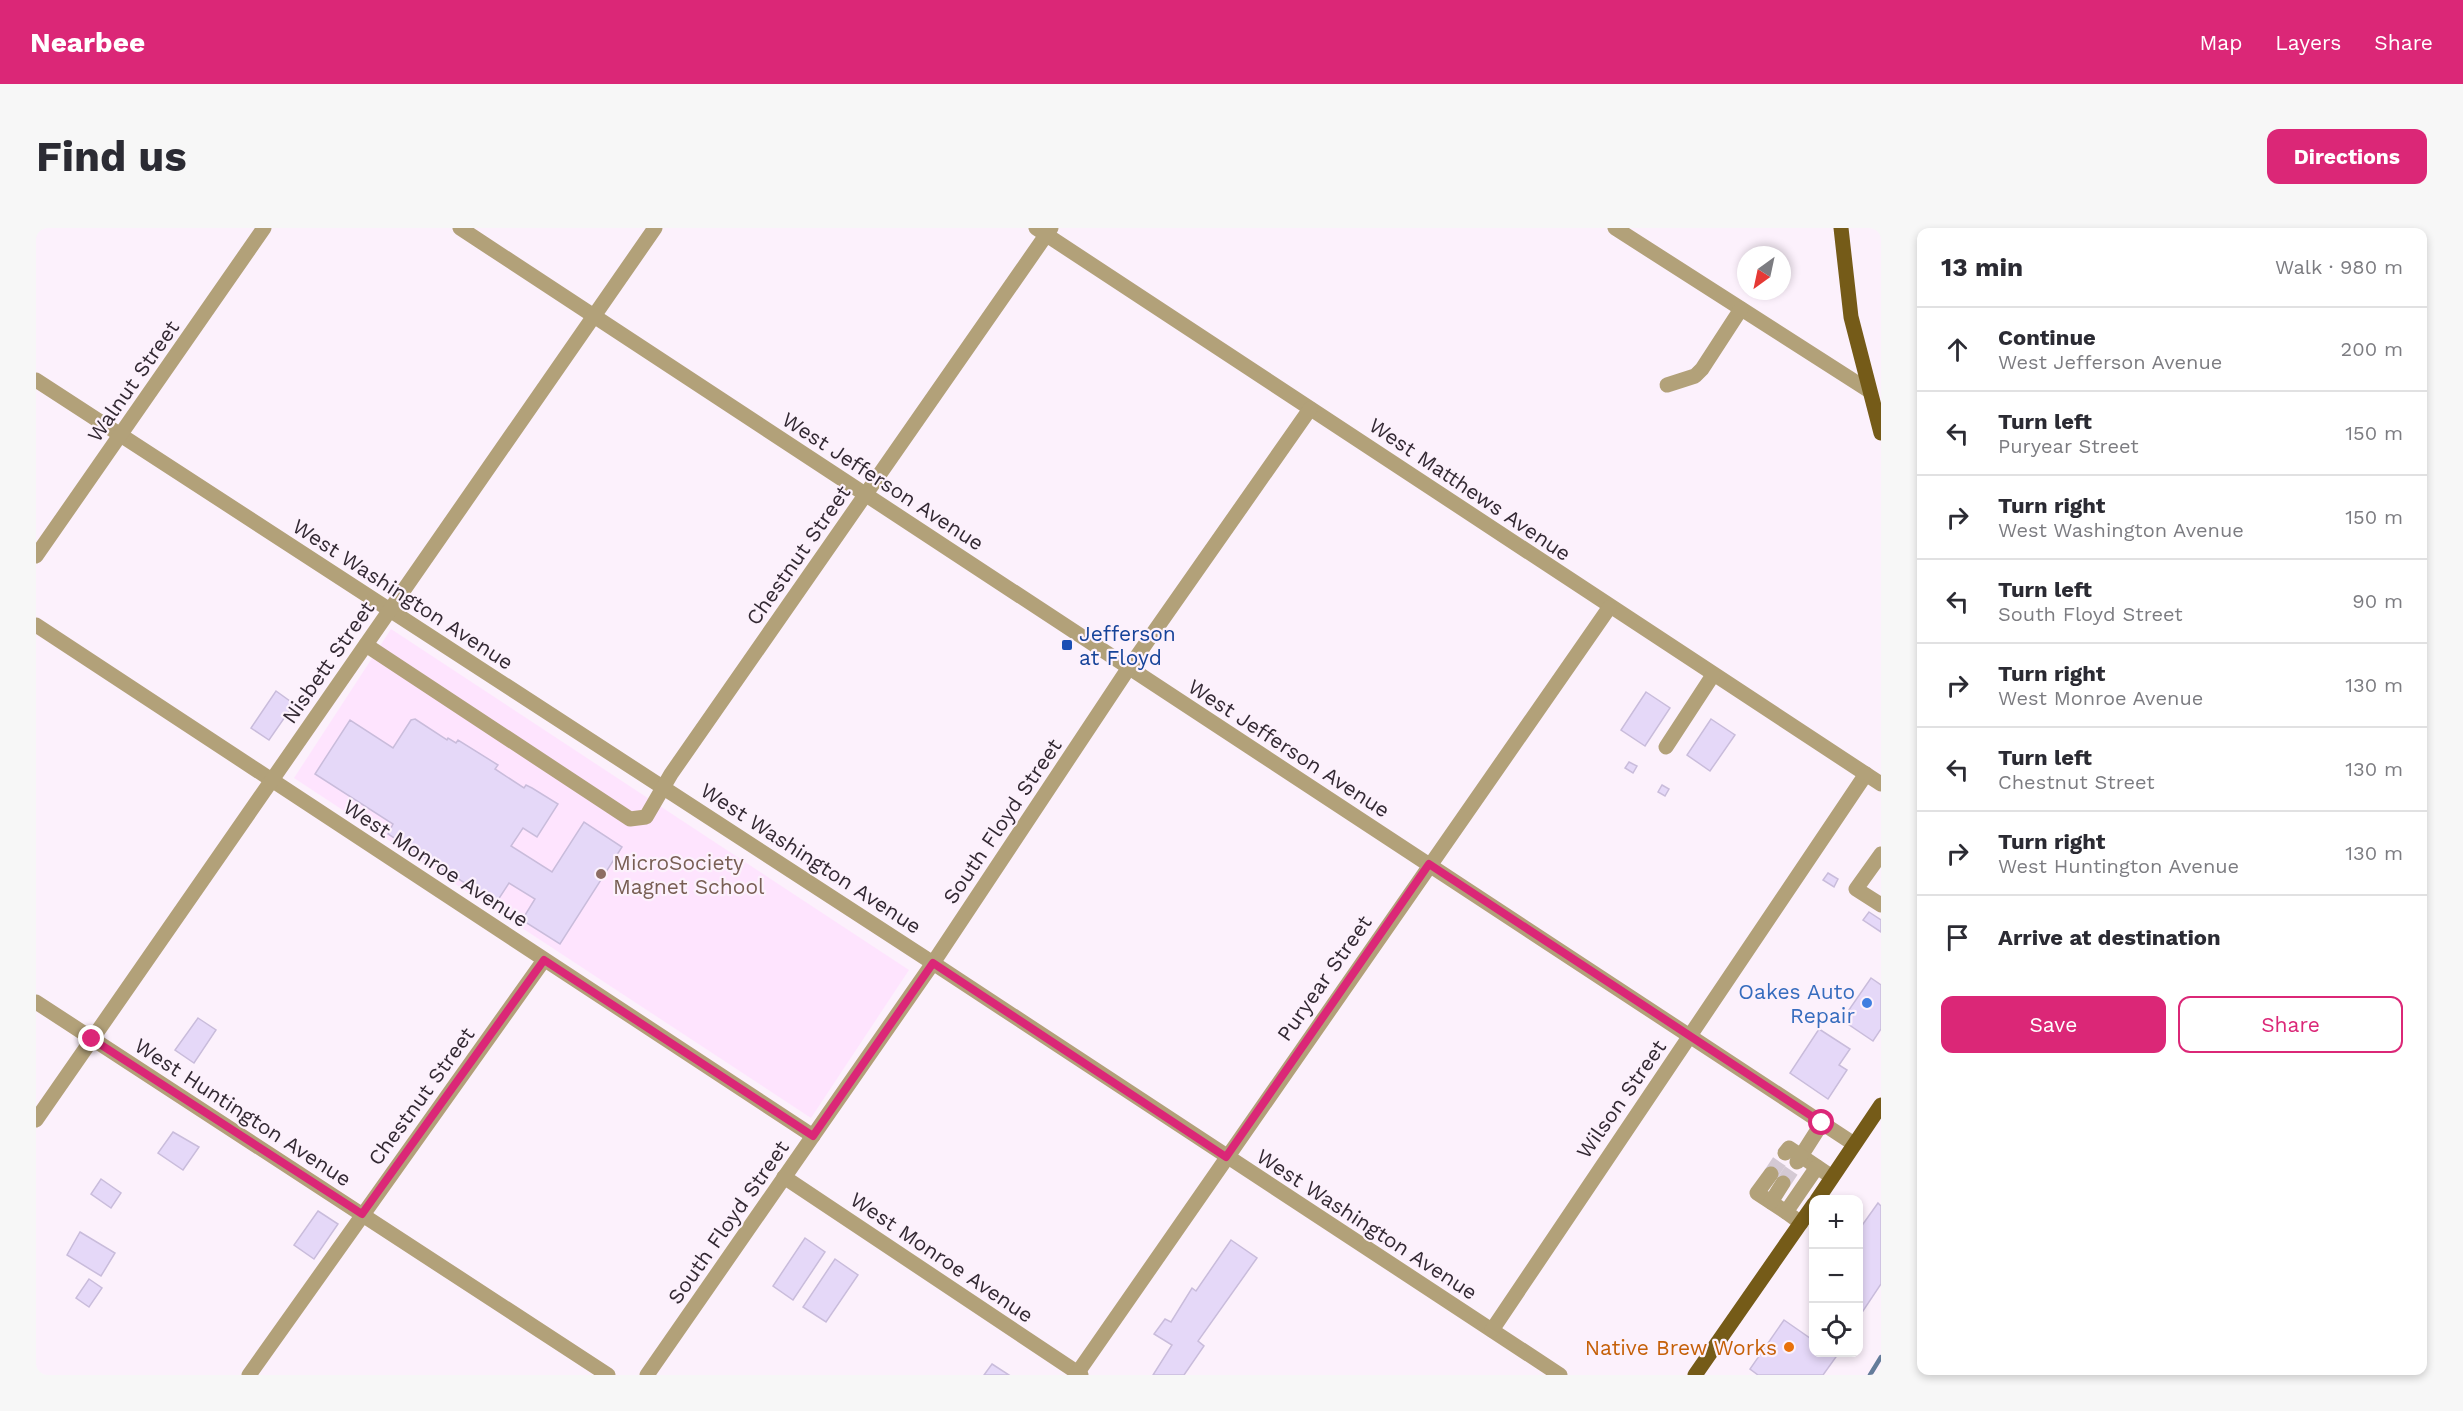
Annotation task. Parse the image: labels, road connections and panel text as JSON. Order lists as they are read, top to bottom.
{
  "streets": {
    "street": [
      "Walnut Street",
      "West Jefferson Avenue",
      "West Matthews Avenue",
      "Chestnut Street",
      "West Washington Avenue",
      "Nisbett Street",
      "South Floyd Street",
      "West Monroe Avenue",
      "Puryear Street",
      "Wilson Street",
      "West Huntington Avenue"
    ]
  },
  "crossings": [
    ["Walnut Street", "West Washington Avenue"],
    ["West Jefferson Avenue", "Chestnut Street"],
    ["West Jefferson Avenue", "Nisbett Street"],
    ["West Jefferson Avenue", "South Floyd Street"],
    ["West Jefferson Avenue", "Puryear Street"],
    ["West Jefferson Avenue", "Wilson Street"],
    ["West Matthews Avenue", "Chestnut Street"],
    ["West Matthews Avenue", "South Floyd Street"],
    ["West Matthews Avenue", "Puryear Street"],
    ["West Matthews Avenue", "Wilson Street"],
    ["Chestnut Street", "West Washington Avenue"],
    ["Chestnut Street", "Nisbett Street"],
    ["Chestnut Street", "West Monroe Avenue"],
    ["Chestnut Street", "West Huntington Avenue"],
    ["West Washington Avenue", "Nisbett Street"],
    ["West Washington Avenue", "South Floyd Street"],
    ["West Washington Avenue", "Puryear Street"],
    ["West Washington Avenue", "Wilson Street"],
    ["Nisbett Street", "West Monroe Avenue"],
    ["Nisbett Street", "West Huntington Avenue"],
    ["South Floyd Street", "West Monroe Avenue"],
    ["West Monroe Avenue", "Puryear Street"]
  ],
  "places": {
    "transit": ["Jefferson at Floyd"],
    "other": ["MicroSociety Magnet School", "Oakes Auto Repair", "Native Brew Works"]
  },
  "north": "bottom left",
  "page": {
    "header": "Nearbee",
    "nav": ["Map", "Layers", "Share"],
    "buttons": [
      "Directions",
      ["Save", "Share"]
    ],
    "title": "Find us",
    "heading": ["13 min", "Walk · 980 m"],
    "list": [
      ["Continue", "West Jefferson Avenue", "200 m"],
      ["Turn left", "Puryear Street", "150 m"],
      ["Turn right", "West Washington Avenue", "150 m"],
      ["Turn left", "South Floyd Street", "90 m"],
      ["Turn right", "West Monroe Avenue", "130 m"],
      ["Turn left", "Chestnut Street", "130 m"],
      ["Turn right", "West Huntington Avenue", "130 m"],
      "Arrive at destination"
    ],
    "map_buttons": ["+", "−"]
  }
}
